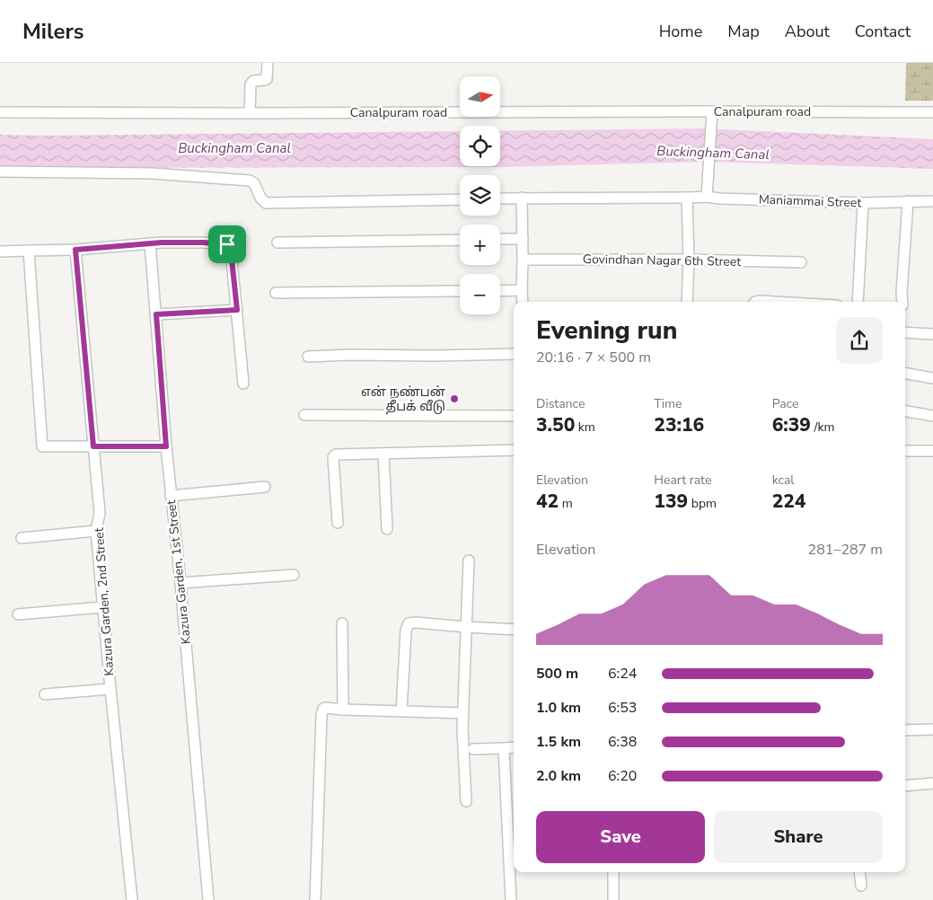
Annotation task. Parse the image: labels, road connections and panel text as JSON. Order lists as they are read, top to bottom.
{
  "streets": {
    "street": [
      "Canalpuram road",
      "Maniammai Street",
      "Govindhan Nagar 6th Street",
      "Kazura Garden, 1st Street",
      "Kazura Garden, 2nd Street"
    ]
  },
  "water": ["Buckingham Canal"],
  "places": ["என் நண்பன் தீபக் வீடு"],
  "north": "right",
  "page": {
    "header": "Milers",
    "nav": [
      "Home",
      "Map",
      "About",
      "Contact"
    ],
    "map_buttons": ["+", "−"],
    "heading": ["Evening run", "20:16 · 7 × 500 m"],
    "stats": [
      ["Distance", "3.50 km"],
      ["Time", "23:16"],
      ["Pace", "6:39 /km"],
      ["Elevation", "42 m"],
      ["Heart rate", "139 bpm"],
      ["kcal", "224"]
    ],
    "chart": ["Elevation", "281–287 m"],
    "list": [
      {
        "name": "500 m",
        "note": "6:24"
      },
      {
        "name": "1.0 km",
        "note": "6:53"
      },
      {
        "name": "1.5 km",
        "note": "6:38"
      },
      {
        "name": "2.0 km",
        "note": "6:20"
      }
    ],
    "buttons": ["Save", "Share"]
  }
}
